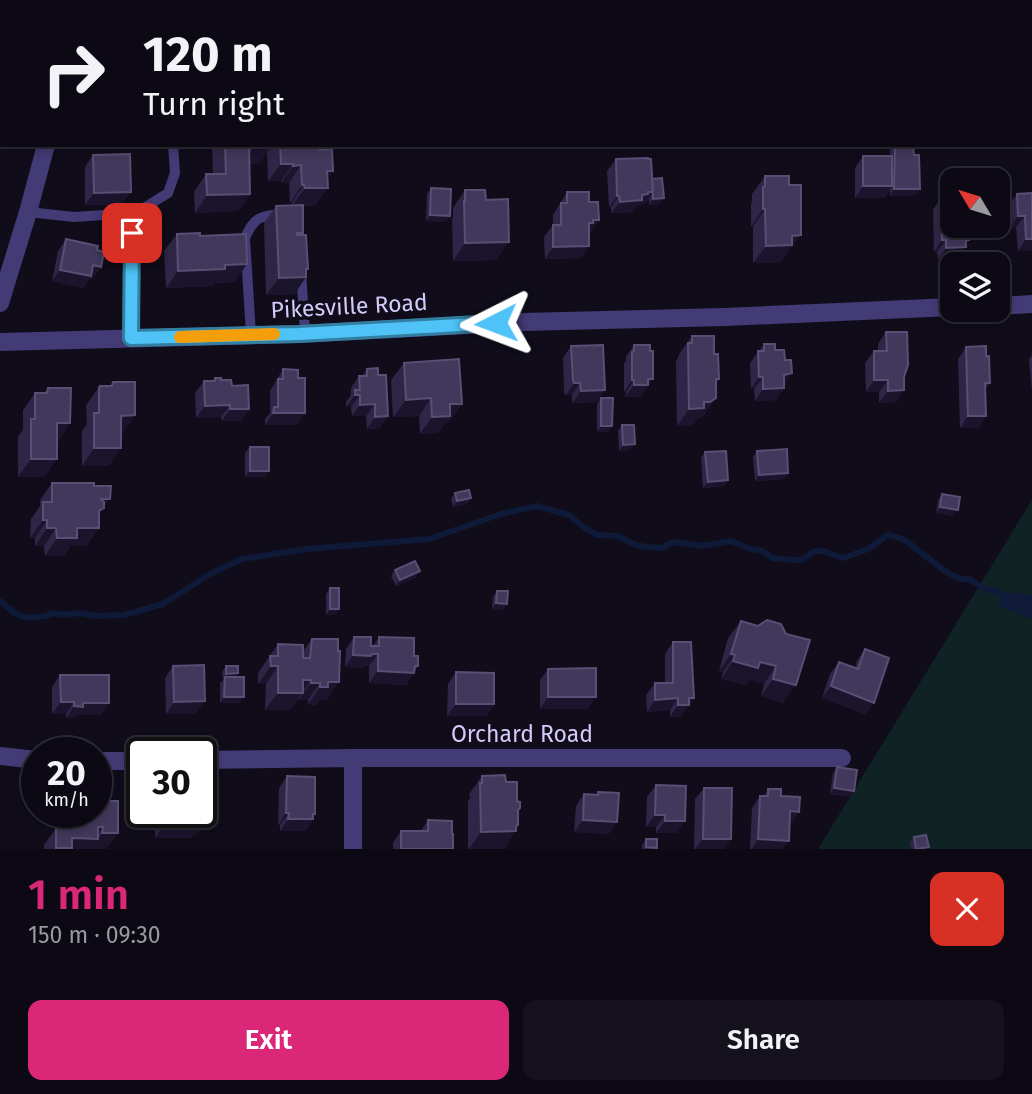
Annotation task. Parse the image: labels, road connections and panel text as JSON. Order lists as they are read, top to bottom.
{
  "streets": {
    "street": ["Pikesville Road", "Orchard Road"]
  },
  "north": "top left",
  "page": {
    "turn": ["120 m", "Turn right"],
    "speed": "20 km/h",
    "limit": "30",
    "heading": ["1 min", "150 m · 09:30"],
    "buttons": ["Exit", "Share"]
  }
}
